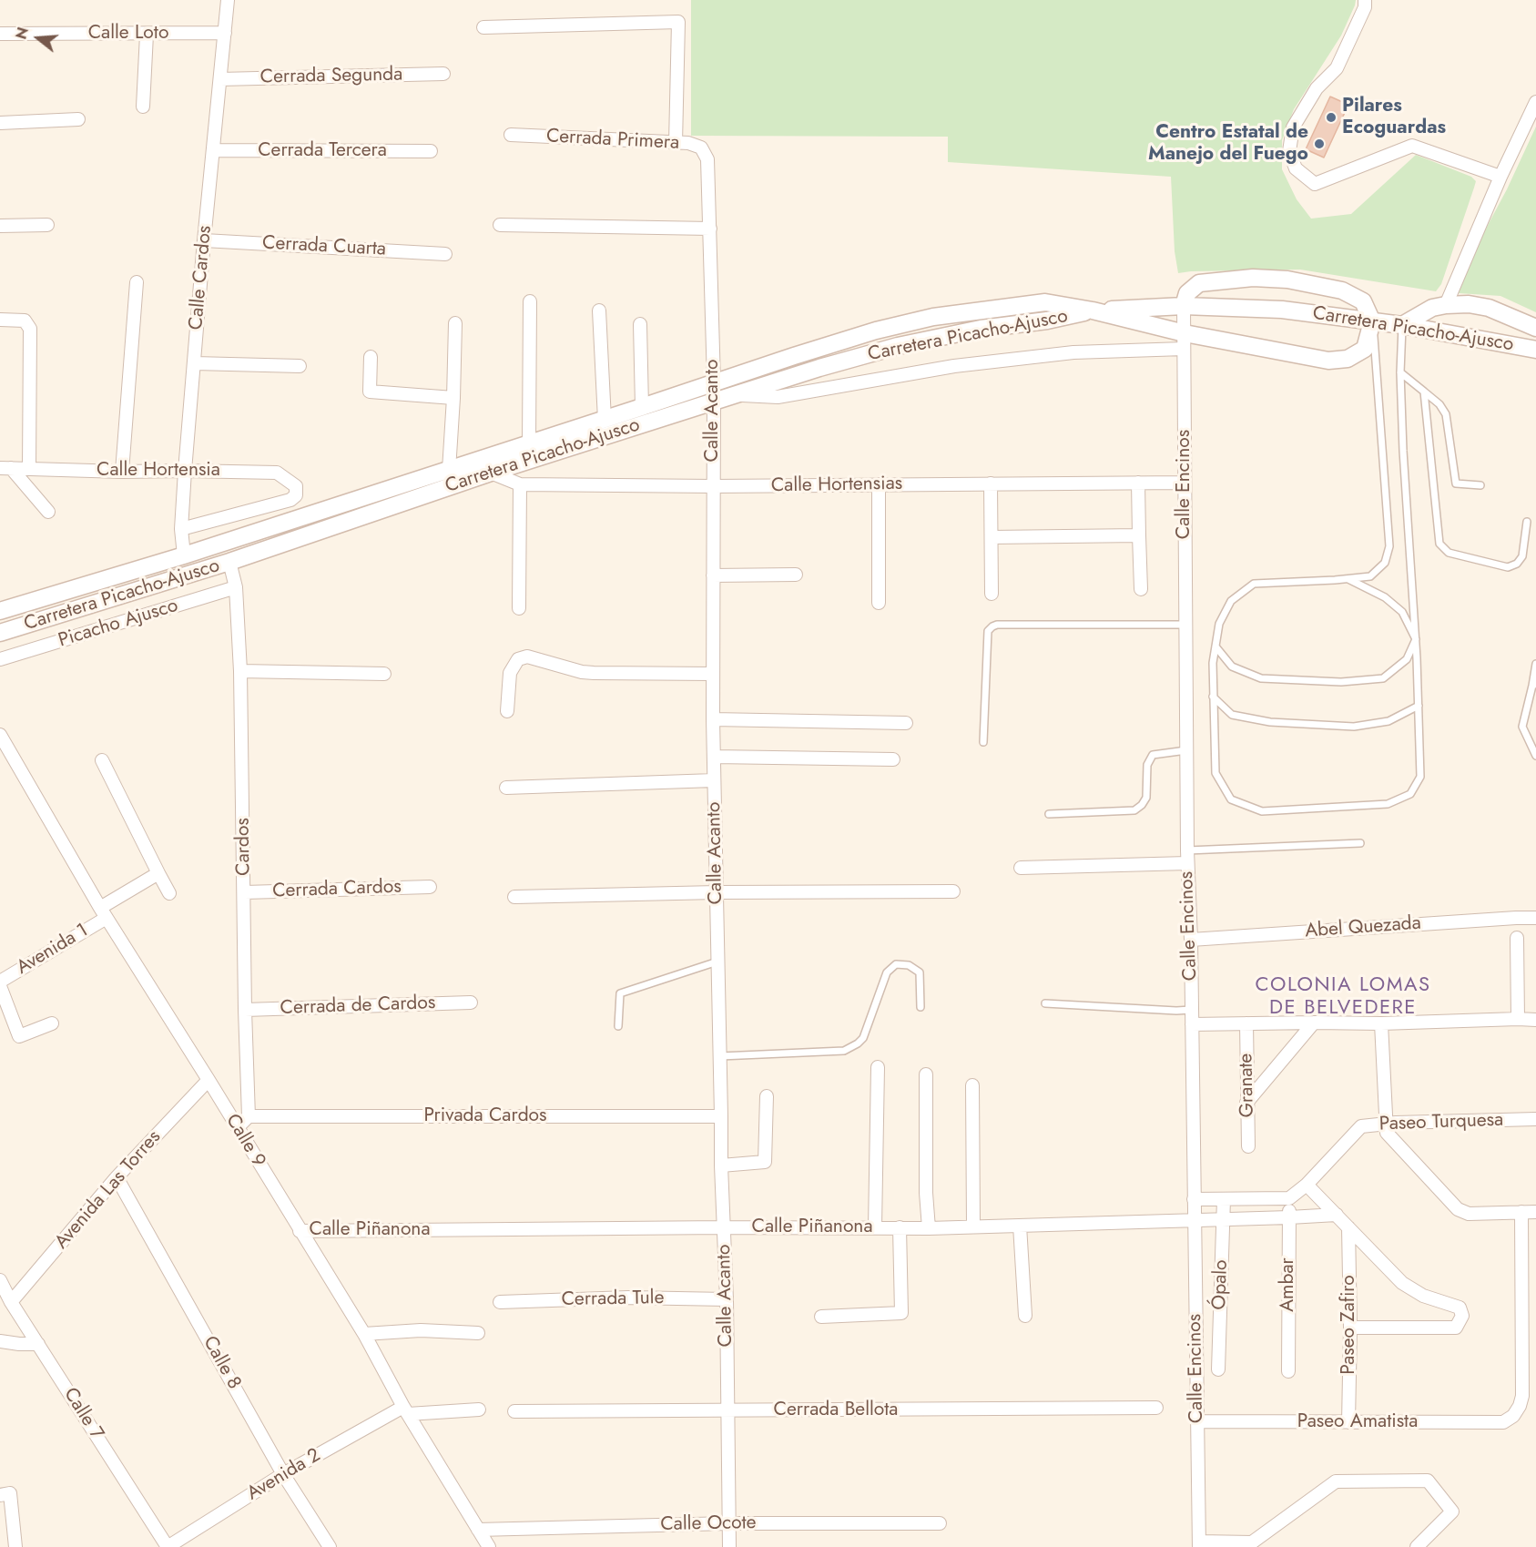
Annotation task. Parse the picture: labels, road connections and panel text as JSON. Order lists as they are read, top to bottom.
{
  "streets": {
    "main road": ["Carretera Picacho-Ajusco"],
    "street": [
      "Calle Loto",
      "Cerrada Segunda",
      "Cerrada Primera",
      "Cerrada Tercera",
      "Cerrada Cuarta",
      "Calle Cardos",
      "Calle Acanto",
      "Calle Hortensia",
      "Calle Encinos",
      "Calle Hortensias",
      "Picacho Ajusco",
      "Cardos",
      "Cerrada Cardos",
      "Abel Quezada",
      "Avenida 1",
      "Cerrada de Cardos",
      "Granate",
      "Privada Cardos",
      "Paseo Turquesa",
      "Calle 9",
      "Avenida Las Torres",
      "Calle Piñanona",
      "Ópalo",
      "Ambar",
      "Cerrada Tule",
      "Paseo Zafiro",
      "Calle 8",
      "Cerrada Bellota",
      "Calle 7",
      "Paseo Amatista",
      "Avenida 2",
      "Calle Ocote"
    ]
  },
  "crossings": [
    ["Calle Loto", "Calle Cardos"],
    ["Cerrada Segunda", "Calle Cardos"],
    ["Cerrada Primera", "Calle Acanto"],
    ["Cerrada Tercera", "Calle Cardos"],
    ["Cerrada Cuarta", "Calle Cardos"],
    ["Calle Cardos", "Carretera Picacho-Ajusco"],
    ["Calle Cardos", "Calle Hortensia"],
    ["Carretera Picacho-Ajusco", "Calle Acanto"],
    ["Carretera Picacho-Ajusco", "Calle Encinos"],
    ["Carretera Picacho-Ajusco", "Calle Hortensias"],
    ["Carretera Picacho-Ajusco", "Cardos"],
    ["Calle Acanto", "Calle Hortensias"],
    ["Calle Acanto", "Privada Cardos"],
    ["Calle Acanto", "Calle Piñanona"],
    ["Calle Acanto", "Cerrada Tule"],
    ["Calle Acanto", "Cerrada Bellota"],
    ["Calle Acanto", "Calle Ocote"],
    ["Calle Encinos", "Calle Hortensias"],
    ["Calle Encinos", "Abel Quezada"],
    ["Calle Encinos", "Calle Piñanona"],
    ["Calle Encinos", "Paseo Amatista"],
    ["Picacho Ajusco", "Cardos"],
    ["Cardos", "Cerrada Cardos"],
    ["Cardos", "Cerrada de Cardos"],
    ["Cardos", "Privada Cardos"],
    ["Avenida 1", "Calle 9"],
    ["Paseo Turquesa", "Ambar"],
    ["Calle 9", "Avenida Las Torres"],
    ["Calle 9", "Calle Piñanona"],
    ["Calle 9", "Avenida 2"],
    ["Calle 9", "Calle Ocote"],
    ["Avenida Las Torres", "Calle 8"],
    ["Avenida Las Torres", "Calle 7"],
    ["Paseo Zafiro", "Paseo Amatista"],
    ["Calle 8", "Avenida 2"],
    ["Calle 7", "Avenida 2"]
  ],
  "districts": ["COLONIA LOMAS DE BELVEDERE"],
  "places": ["Pilares Ecoguardas", "Centro Estatal de Manejo del Fuego"],
  "north": "left"
}
